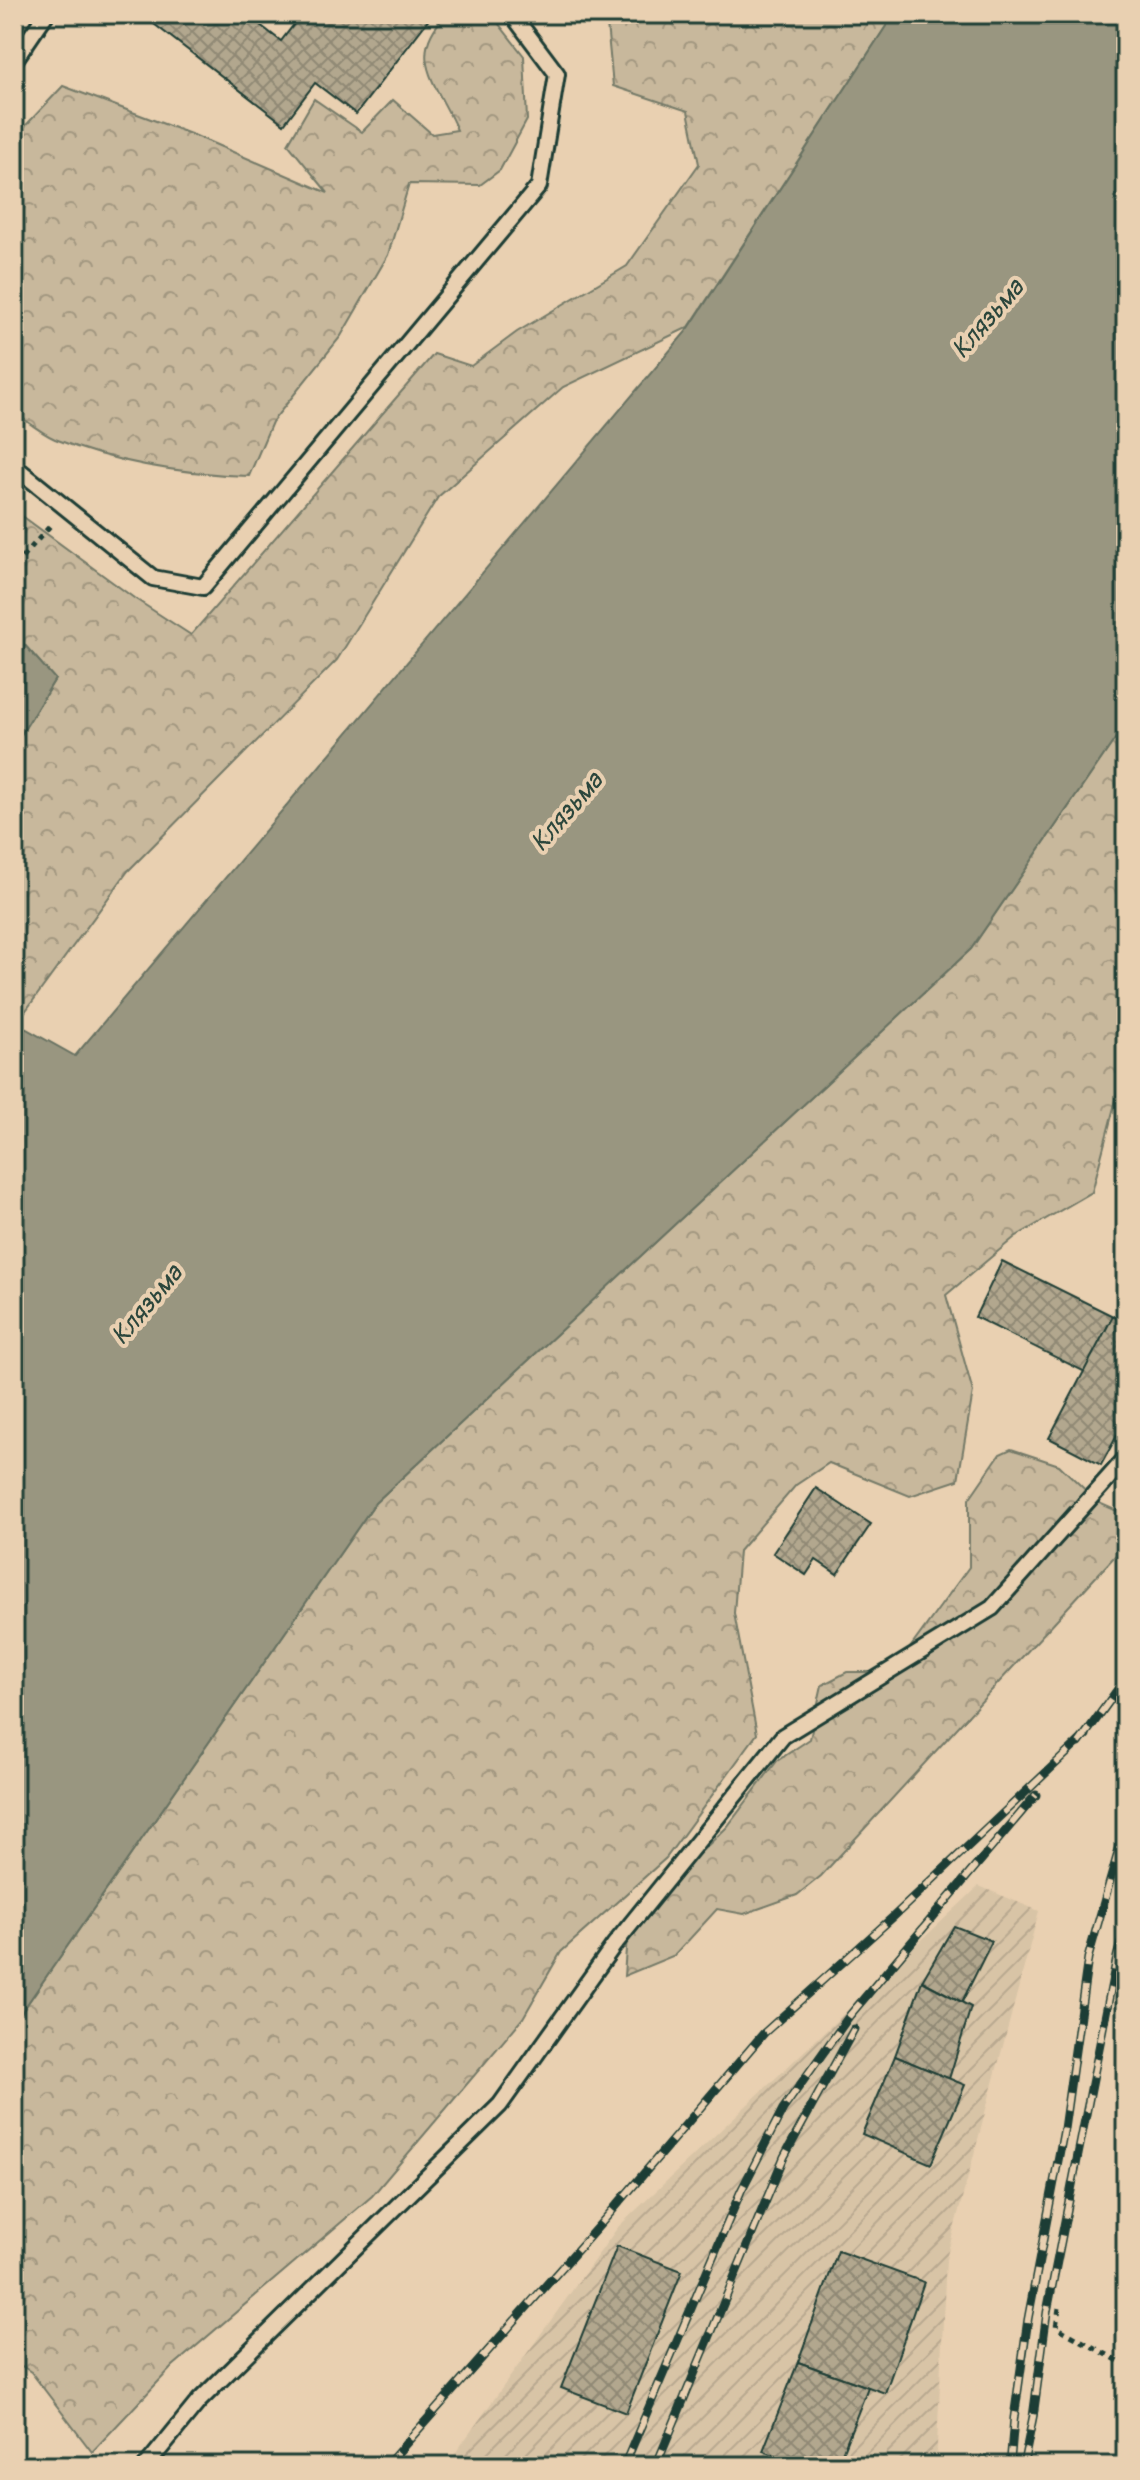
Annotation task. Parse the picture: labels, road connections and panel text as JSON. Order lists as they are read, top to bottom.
{
  "water": ["Клязьма"]
}
